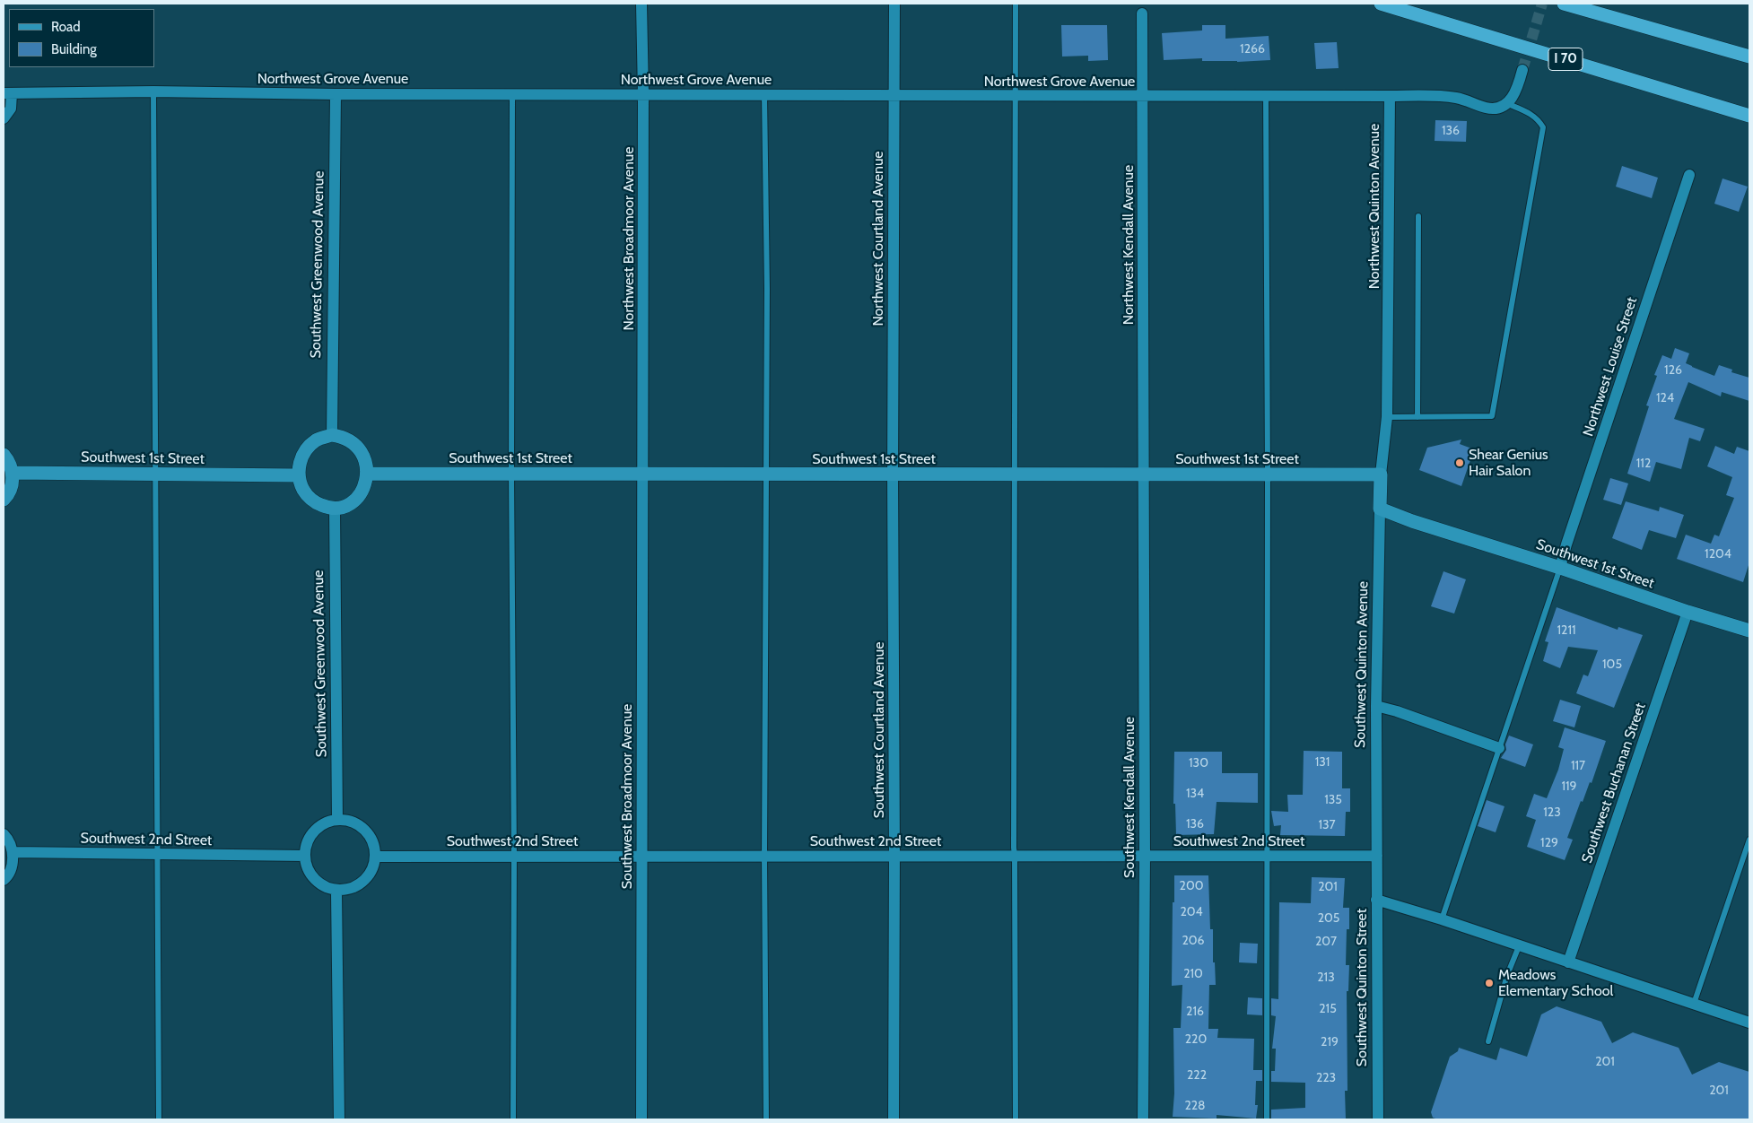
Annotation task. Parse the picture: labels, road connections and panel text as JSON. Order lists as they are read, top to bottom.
{
  "streets": {
    "highway": ["I 70"],
    "street": [
      "Northwest Grove Avenue",
      "Northwest Quinton Avenue",
      "Northwest Broadmoor Avenue",
      "Northwest Courtland Avenue",
      "Northwest Kendall Avenue",
      "Southwest Greenwood Avenue",
      "Northwest Louise Street",
      "Southwest 1st Street",
      "Southwest Quinton Avenue",
      "Southwest Courtland Avenue",
      "Southwest Buchanan Street",
      "Southwest Broadmoor Avenue",
      "Southwest Kendall Avenue",
      "Southwest 2nd Street",
      "Southwest Quinton Street"
    ]
  },
  "crossings": [
    ["Northwest Grove Avenue", "Northwest Quinton Avenue"],
    ["Northwest Grove Avenue", "Northwest Broadmoor Avenue"],
    ["Northwest Grove Avenue", "Northwest Courtland Avenue"],
    ["Northwest Grove Avenue", "Northwest Kendall Avenue"],
    ["Northwest Grove Avenue", "Southwest Greenwood Avenue"],
    ["Northwest Quinton Avenue", "Southwest 1st Street"],
    ["Northwest Quinton Avenue", "Southwest Quinton Avenue"],
    ["Northwest Broadmoor Avenue", "Southwest 1st Street"],
    ["Northwest Broadmoor Avenue", "Southwest Broadmoor Avenue"],
    ["Northwest Courtland Avenue", "Southwest 1st Street"],
    ["Northwest Courtland Avenue", "Southwest Courtland Avenue"],
    ["Northwest Kendall Avenue", "Southwest 1st Street"],
    ["Northwest Kendall Avenue", "Southwest Kendall Avenue"],
    ["Southwest Greenwood Avenue", "Southwest 1st Street"],
    ["Southwest Greenwood Avenue", "Southwest 2nd Street"],
    ["Northwest Louise Street", "Southwest 1st Street"],
    ["Southwest 1st Street", "Southwest Quinton Avenue"],
    ["Southwest 1st Street", "Southwest Courtland Avenue"],
    ["Southwest 1st Street", "Southwest Buchanan Street"],
    ["Southwest 1st Street", "Southwest Broadmoor Avenue"],
    ["Southwest 1st Street", "Southwest Kendall Avenue"],
    ["Southwest Quinton Avenue", "Southwest 2nd Street"],
    ["Southwest Quinton Avenue", "Southwest Quinton Street"],
    ["Southwest Courtland Avenue", "Southwest 2nd Street"],
    ["Southwest Broadmoor Avenue", "Southwest 2nd Street"],
    ["Southwest Kendall Avenue", "Southwest 2nd Street"],
    ["Southwest 2nd Street", "Southwest Quinton Street"]
  ],
  "places": ["Shear Genius Hair Salon", "Meadows Elementary School"],
  "house_numbers": [
    "1266",
    "136",
    "126",
    "124",
    "112",
    "1204",
    "1211",
    "105",
    "131",
    "130",
    "117",
    "119",
    "134",
    "135",
    "123",
    "136",
    "137",
    "129",
    "200",
    "201",
    "204",
    "205",
    "206",
    "207",
    "210",
    "213",
    "215",
    "216",
    "220",
    "219",
    "201",
    "222",
    "223",
    "201",
    "228"
  ],
  "legend": ["Road", "Building"]
}
